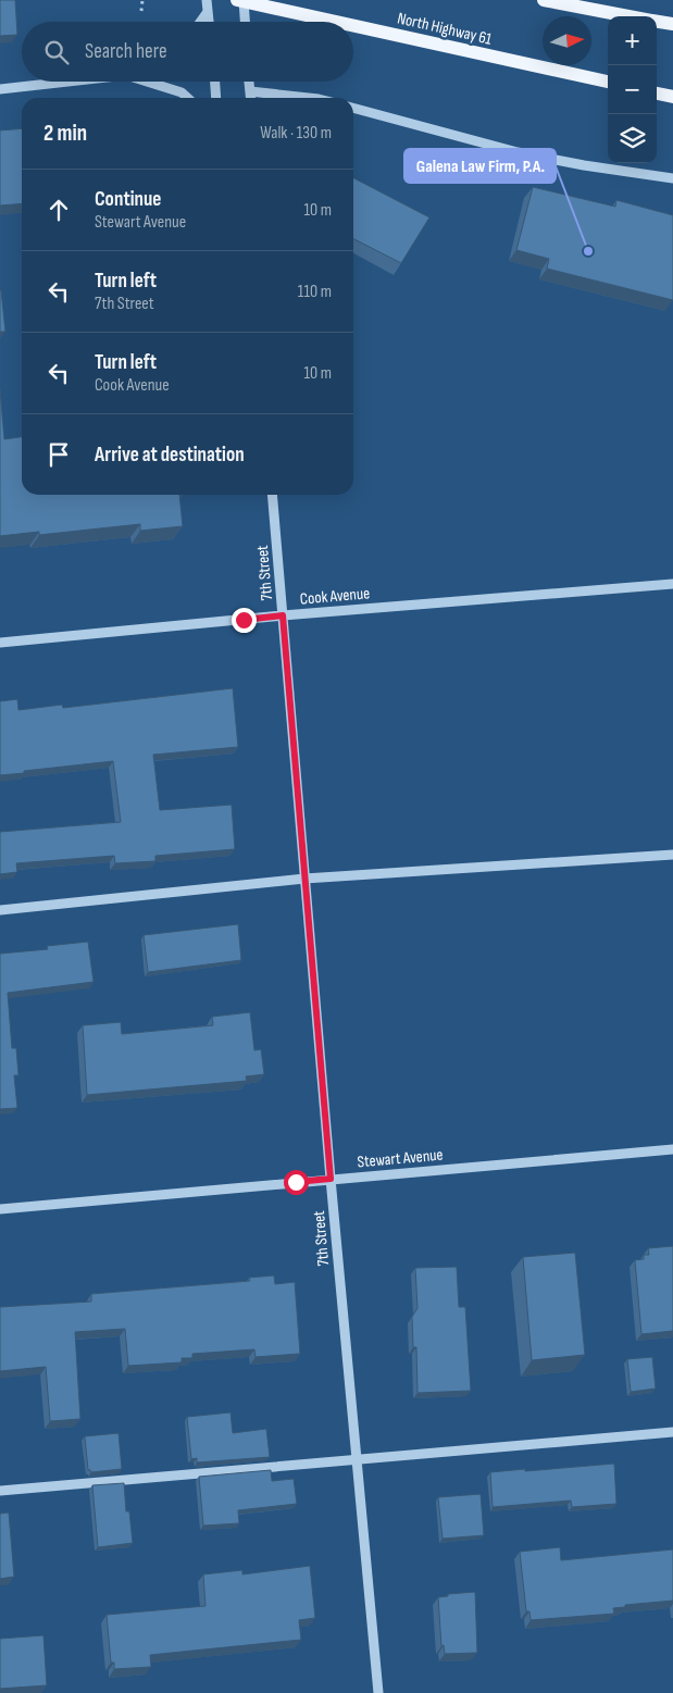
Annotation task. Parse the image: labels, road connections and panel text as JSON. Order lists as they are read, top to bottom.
{
  "streets": {
    "main road": ["North Highway 61"],
    "street": ["7th Street", "Cook Avenue", "Stewart Avenue"]
  },
  "crossings": [
    ["7th Street", "Cook Avenue"],
    ["7th Street", "Stewart Avenue"]
  ],
  "places": ["Galena Law Firm, P.A."],
  "north": "right",
  "page": {
    "map_buttons": ["+", "−"],
    "search": "Search here",
    "heading": ["2 min", "Walk · 130 m"],
    "list": [
      ["Continue", "Stewart Avenue", "10 m"],
      ["Turn left", "7th Street", "110 m"],
      ["Turn left", "Cook Avenue", "10 m"],
      "Arrive at destination"
    ]
  }
}
